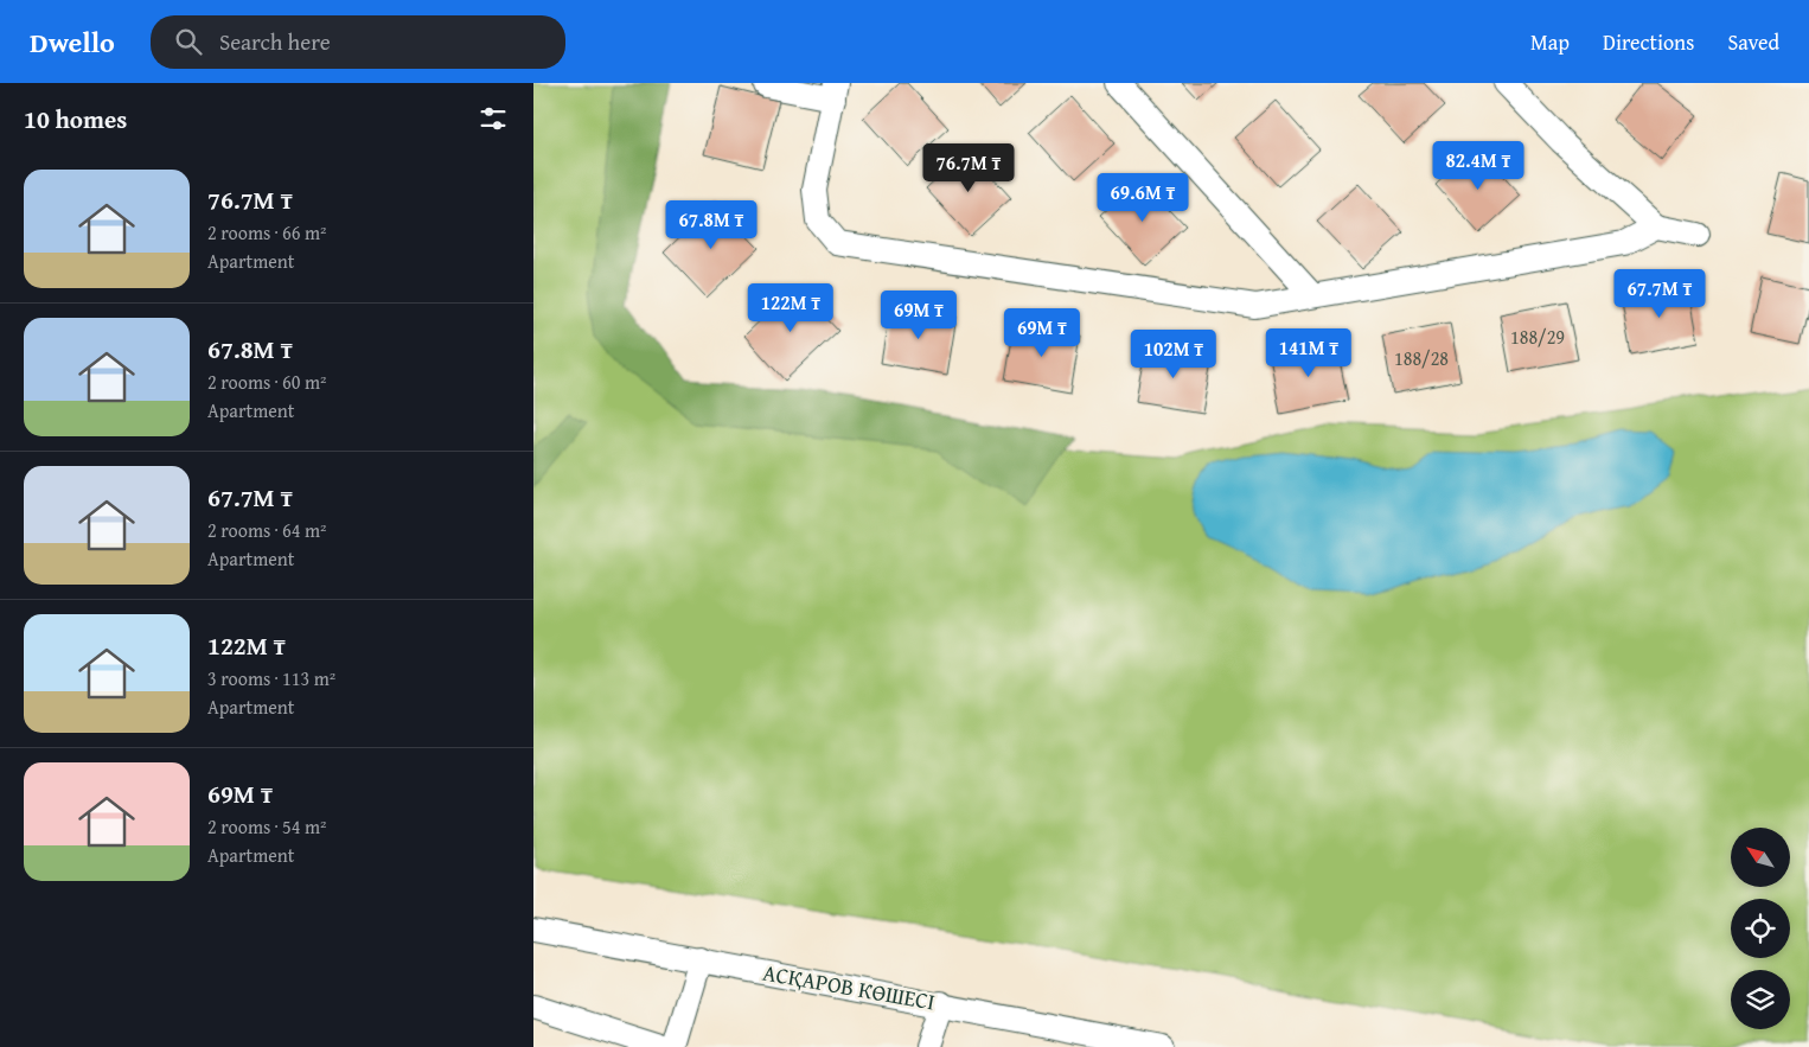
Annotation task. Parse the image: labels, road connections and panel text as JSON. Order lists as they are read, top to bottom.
{
  "streets": {
    "street": ["АСҚАРОВ КӨШЕСІ"]
  },
  "house_numbers": ["188/29", "188/28"],
  "north": "top left",
  "page": {
    "header": "Dwello",
    "search": "Search here",
    "nav": ["Map", "Directions", "Saved"],
    "heading": "10 homes",
    "price": [
      "82.4M ₸",
      "76.7M ₸",
      "69.6M ₸",
      "67.8M ₸",
      "67.7M ₸",
      "122M ₸",
      "69M ₸",
      "69M ₸",
      "141M ₸",
      "102M ₸"
    ],
    "list": [
      {
        "name": "76.7M ₸",
        "note": "2 rooms · 66 m² · Apartment"
      },
      {
        "name": "67.8M ₸",
        "note": "2 rooms · 60 m² · Apartment"
      },
      {
        "name": "67.7M ₸",
        "note": "2 rooms · 64 m² · Apartment"
      },
      {
        "name": "122M ₸",
        "note": "3 rooms · 113 m² · Apartment"
      },
      {
        "name": "69M ₸",
        "note": "2 rooms · 54 m² · Apartment"
      }
    ]
  }
}
